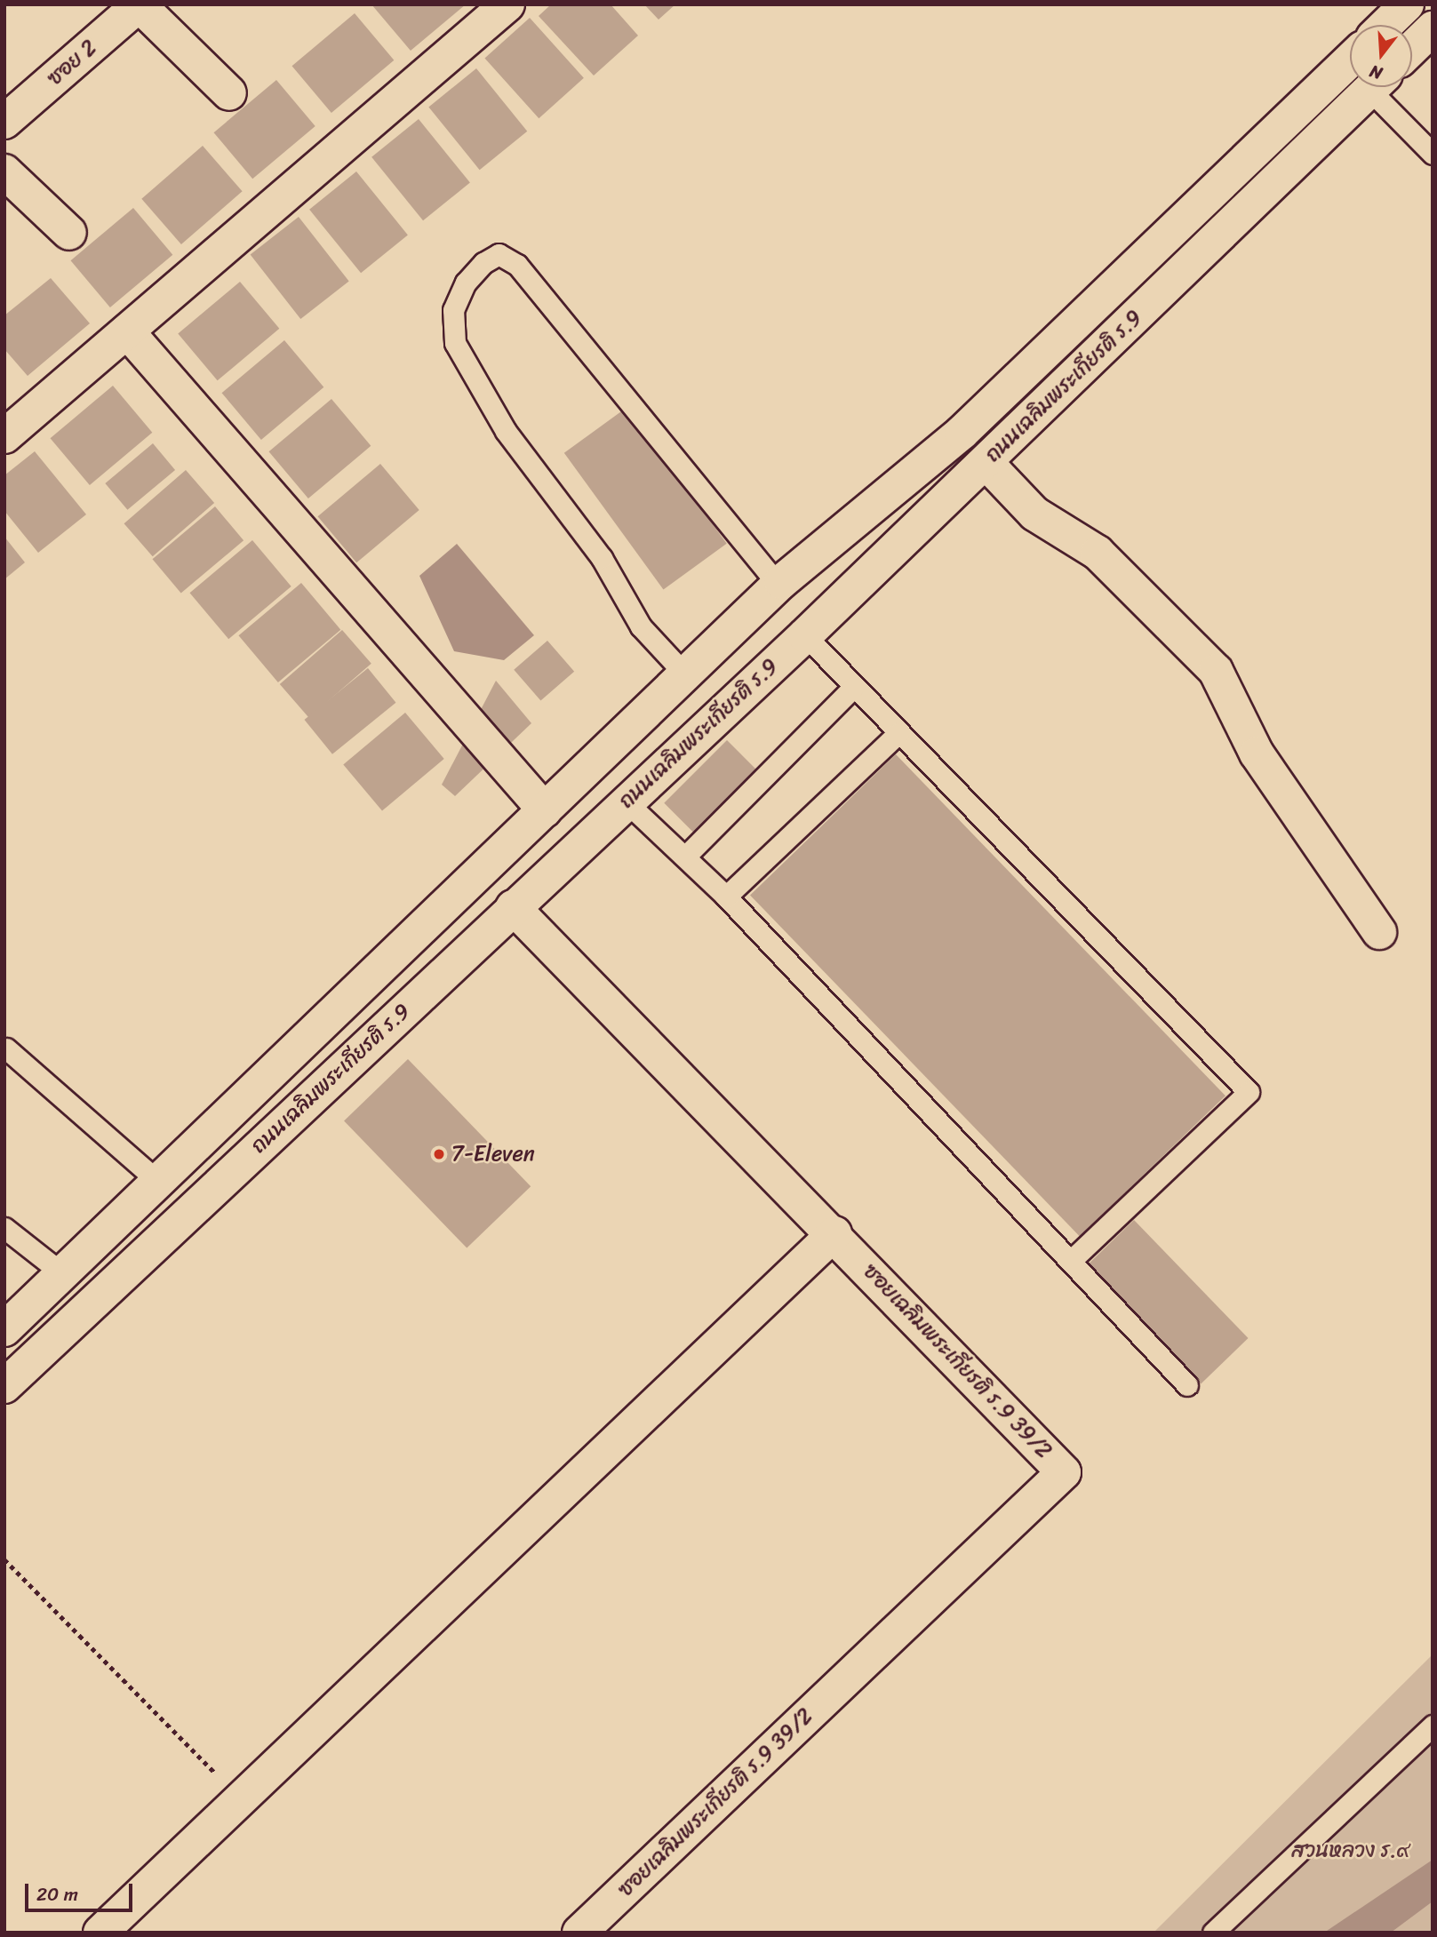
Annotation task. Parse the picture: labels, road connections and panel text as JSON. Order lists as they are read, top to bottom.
{
  "streets": {
    "street": ["ซอย 2", "ถนนเฉลิมพระเกียรติ ร.9", "ซอยเฉลิมพระเกียรติ ร.9 39/2"]
  },
  "crossings": [
    ["ถนนเฉลิมพระเกียรติ ร.9", "ซอยเฉลิมพระเกียรติ ร.9 39/2"]
  ],
  "parks": ["สวนหลวง ร.๙"],
  "places": ["7-Eleven"],
  "scale_bar": "20 m",
  "north": "bottom"
}
